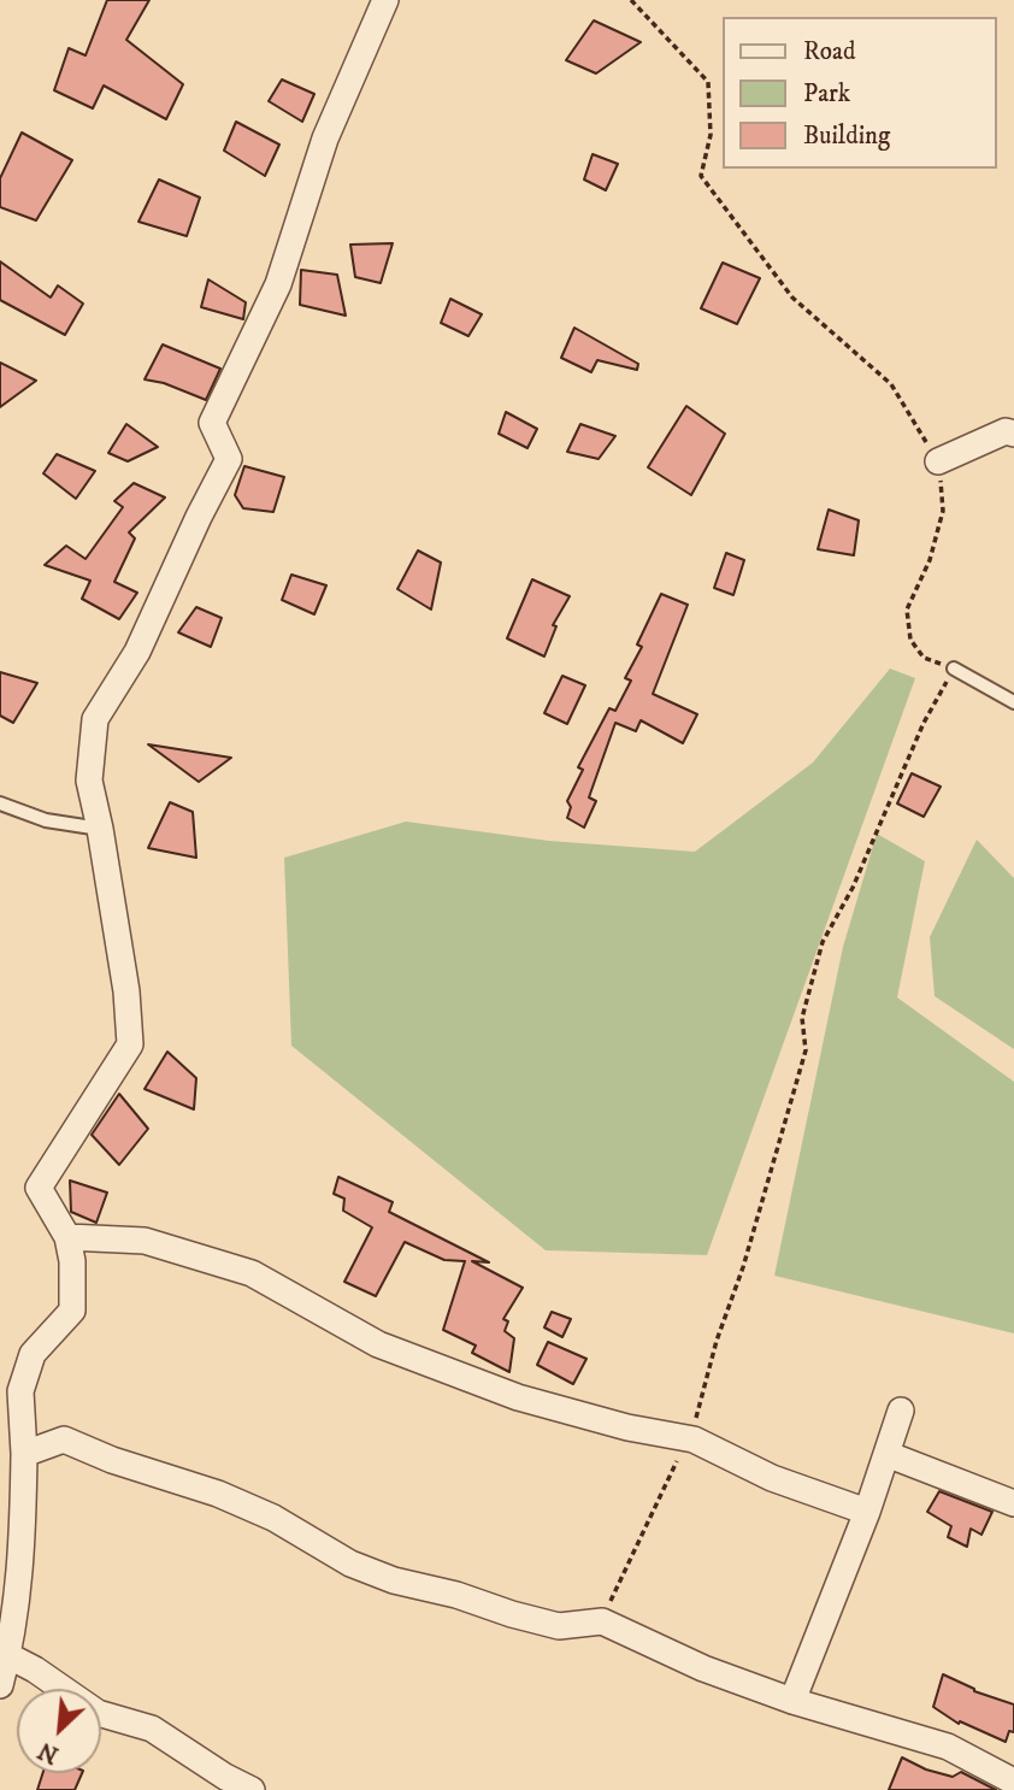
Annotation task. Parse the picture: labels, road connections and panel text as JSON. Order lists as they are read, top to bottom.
{
  "legend": ["Road", "Park", "Building"],
  "north": "bottom left"
}
